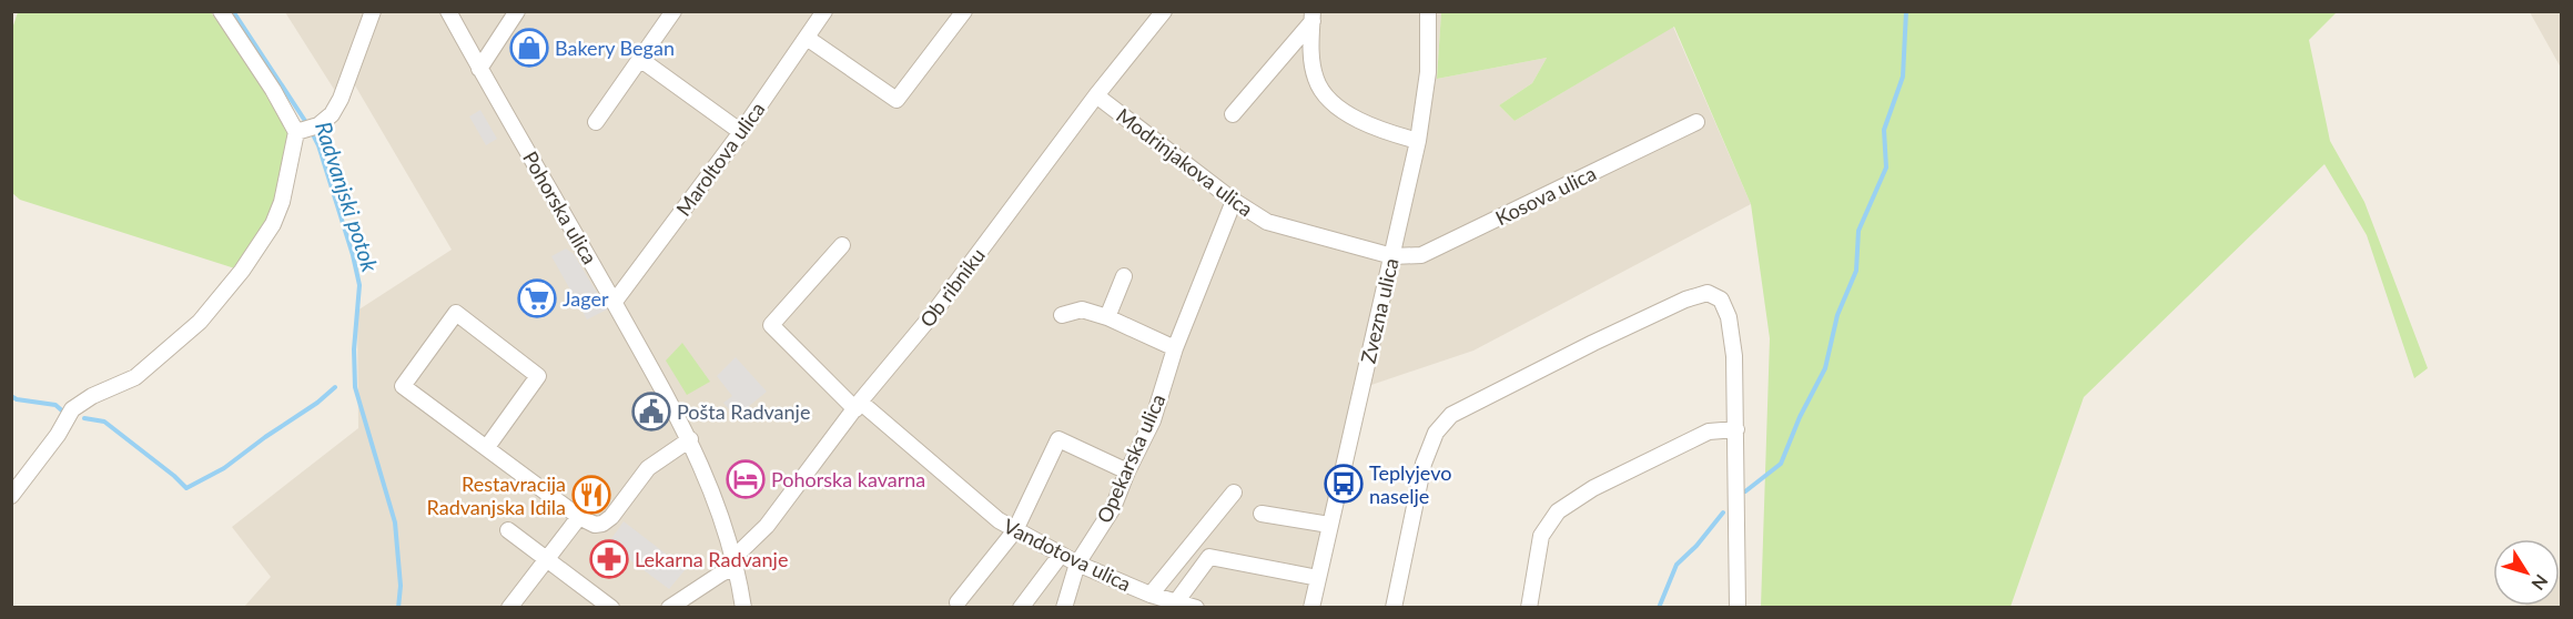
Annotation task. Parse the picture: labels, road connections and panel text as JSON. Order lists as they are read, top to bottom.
{
  "streets": {
    "street": [
      "Maroltova ulica",
      "Modrinjakova ulica",
      "Kosova ulica",
      "Pohorska ulica",
      "Ob ribniku",
      "Zvezna ulica",
      "Opekarska ulica",
      "Vandotova ulica"
    ]
  },
  "crossings": [
    ["Maroltova ulica", "Pohorska ulica"],
    ["Modrinjakova ulica", "Kosova ulica"],
    ["Modrinjakova ulica", "Ob ribniku"],
    ["Modrinjakova ulica", "Zvezna ulica"],
    ["Modrinjakova ulica", "Opekarska ulica"],
    ["Kosova ulica", "Zvezna ulica"],
    ["Pohorska ulica", "Ob ribniku"],
    ["Ob ribniku", "Vandotova ulica"],
    ["Opekarska ulica", "Vandotova ulica"]
  ],
  "water": ["Radvanjski potok"],
  "places": {
    "shop": ["Bakery Began"],
    "supermarket": ["Jager"],
    "public building": ["Pošta Radvanje"],
    "hotel": ["Pohorska kavarna"],
    "bus stop": ["Teplyjevo naselje"],
    "restaurant": ["Restavracija Radvanjska Idila"],
    "pharmacy": ["Lekarna Radvanje"]
  },
  "north": "bottom right"
}
